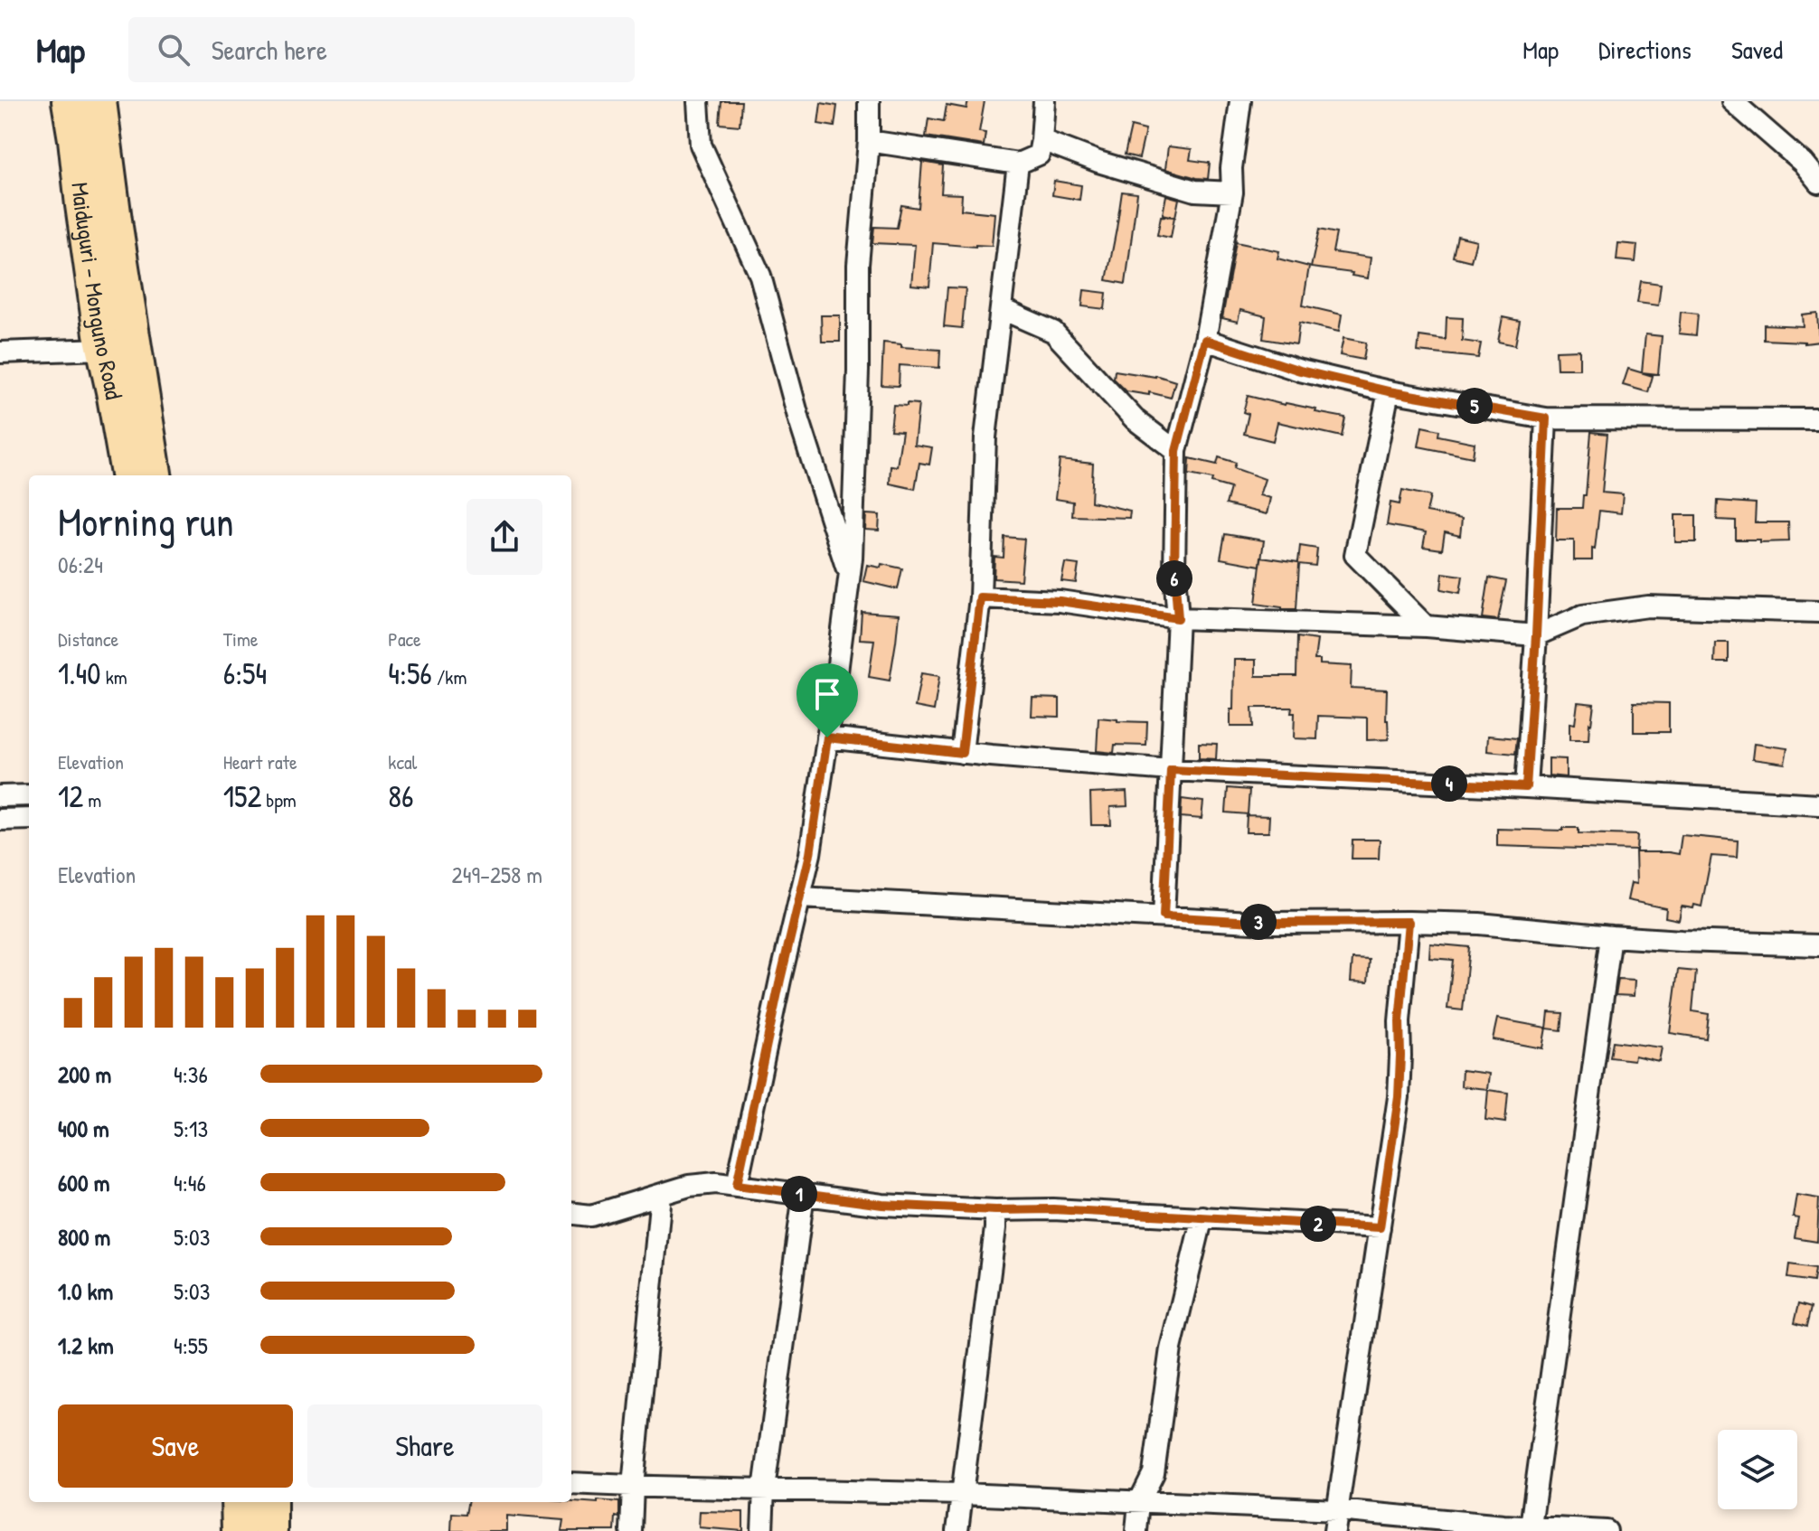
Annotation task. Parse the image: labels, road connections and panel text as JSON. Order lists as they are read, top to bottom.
{
  "streets": {
    "main road": ["Maiduguri - Monguno Road"]
  },
  "page": {
    "header": "Map",
    "search": "Search here",
    "nav": ["Map", "Directions", "Saved"],
    "pins": [
      "5",
      "6",
      "4",
      "3",
      "1",
      "2"
    ],
    "heading": ["Morning run", "06:24"],
    "stats": [
      ["Distance", "1.40 km"],
      ["Time", "6:54"],
      ["Pace", "4:56 /km"],
      ["Elevation", "12 m"],
      ["Heart rate", "152 bpm"],
      ["kcal", "86"]
    ],
    "chart": ["Elevation", "249–258 m"],
    "list": [
      {
        "name": "200 m",
        "note": "4:36"
      },
      {
        "name": "400 m",
        "note": "5:13"
      },
      {
        "name": "600 m",
        "note": "4:46"
      },
      {
        "name": "800 m",
        "note": "5:03"
      },
      {
        "name": "1.0 km",
        "note": "5:03"
      },
      {
        "name": "1.2 km",
        "note": "4:55"
      }
    ],
    "buttons": ["Save", "Share"]
  }
}
